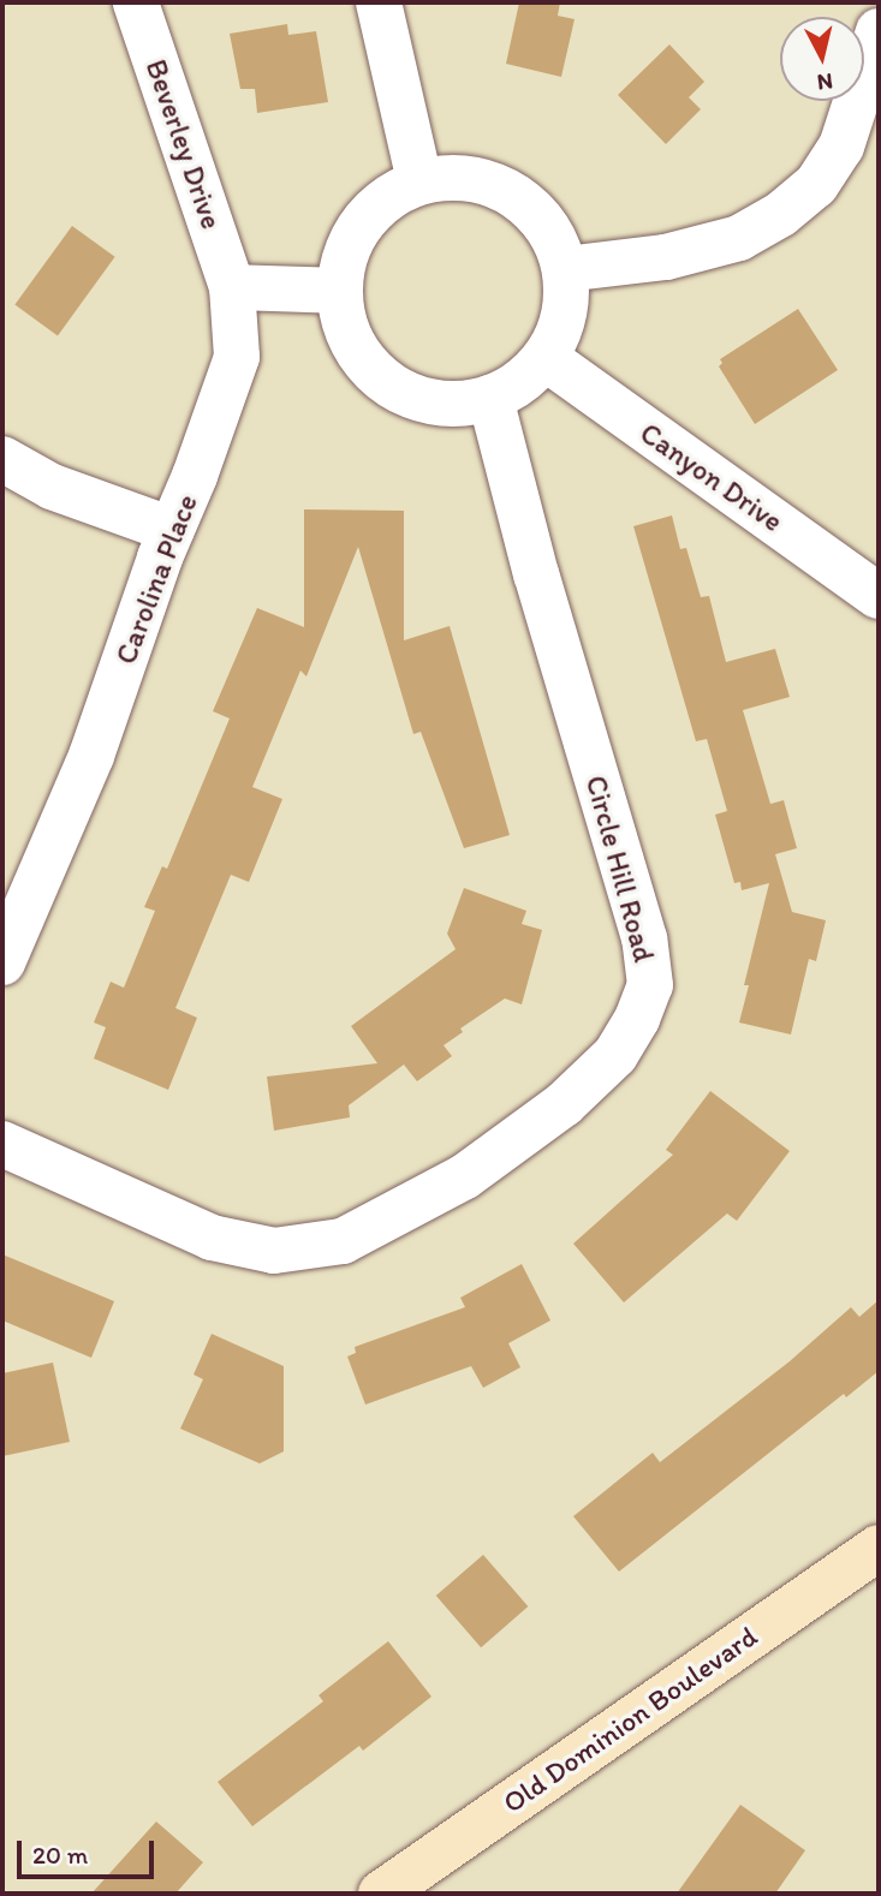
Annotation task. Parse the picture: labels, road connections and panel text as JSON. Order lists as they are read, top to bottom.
{
  "streets": {
    "street": [
      "Beverley Drive",
      "Canyon Drive",
      "Carolina Place",
      "Circle Hill Road",
      "Old Dominion Boulevard"
    ]
  },
  "crossings": [
    ["Beverley Drive", "Carolina Place"],
    ["Canyon Drive", "Circle Hill Road"]
  ],
  "scale_bar": "20 m",
  "north": "bottom"
}
